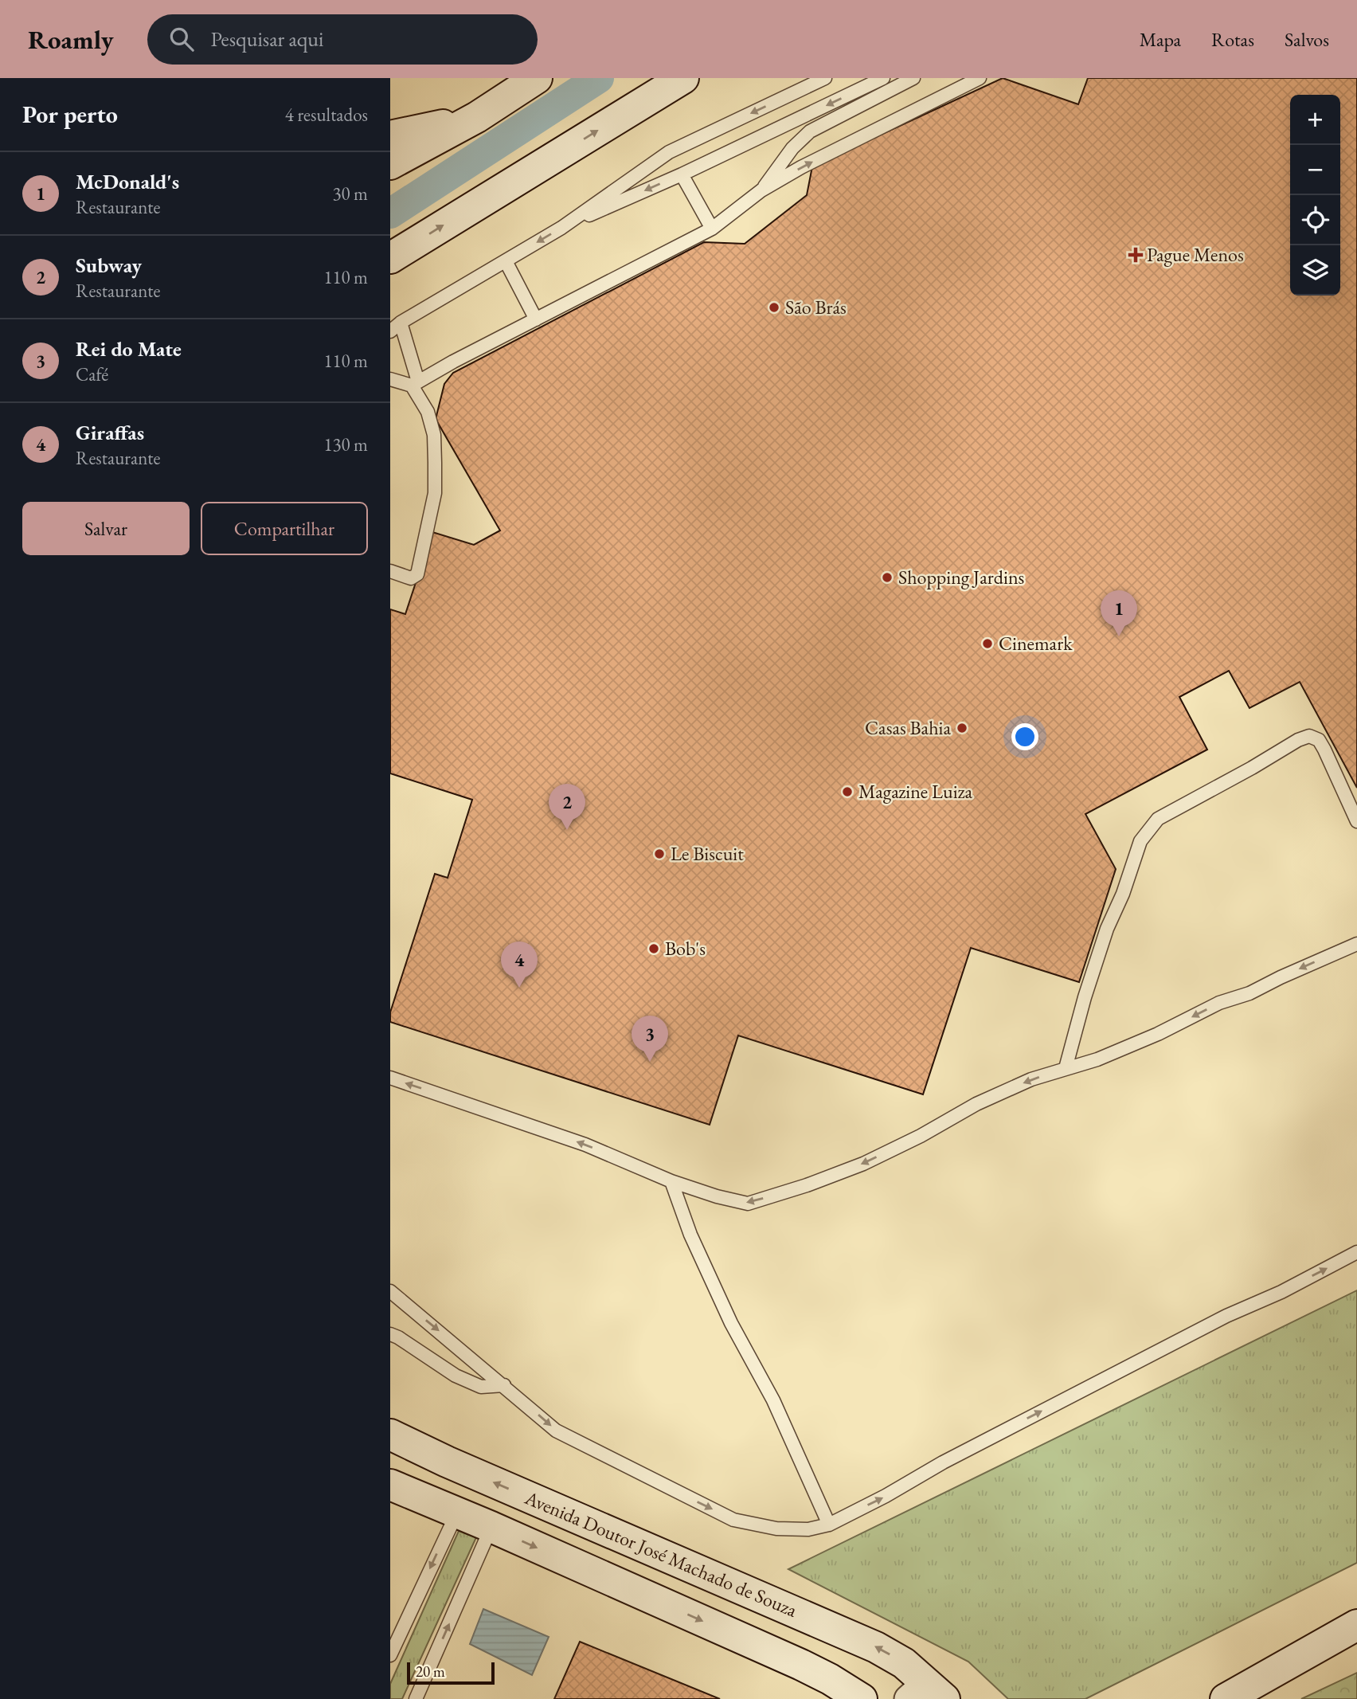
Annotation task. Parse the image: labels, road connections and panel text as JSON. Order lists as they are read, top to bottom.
{
  "streets": {
    "street": ["Avenida Doutor José Machado de Souza"]
  },
  "places": {
    "health": ["Pague Menos"],
    "other": [
      "São Brás",
      "Shopping Jardins",
      "Cinemark",
      "Casas Bahia",
      "Magazine Luiza",
      "Le Biscuit",
      "Bob's"
    ]
  },
  "scale_bar": "20 m",
  "page": {
    "header": "Roamly",
    "search": "Pesquisar aqui",
    "nav": ["Mapa", "Rotas", "Salvos"],
    "heading": ["Por perto", "4 resultados"],
    "map_buttons": ["+", "−"],
    "list": [
      {
        "mark": "1",
        "name": "McDonald's",
        "note": "Restaurante",
        "value": "30 m"
      },
      {
        "mark": "2",
        "name": "Subway",
        "note": "Restaurante",
        "value": "110 m"
      },
      {
        "mark": "3",
        "name": "Rei do Mate",
        "note": "Café",
        "value": "110 m"
      },
      {
        "mark": "4",
        "name": "Giraffas",
        "note": "Restaurante",
        "value": "130 m"
      }
    ],
    "buttons": ["Salvar", "Compartilhar"],
    "pins": [
      "1",
      "2",
      "4",
      "3"
    ],
    "scale": "20 m"
  }
}
